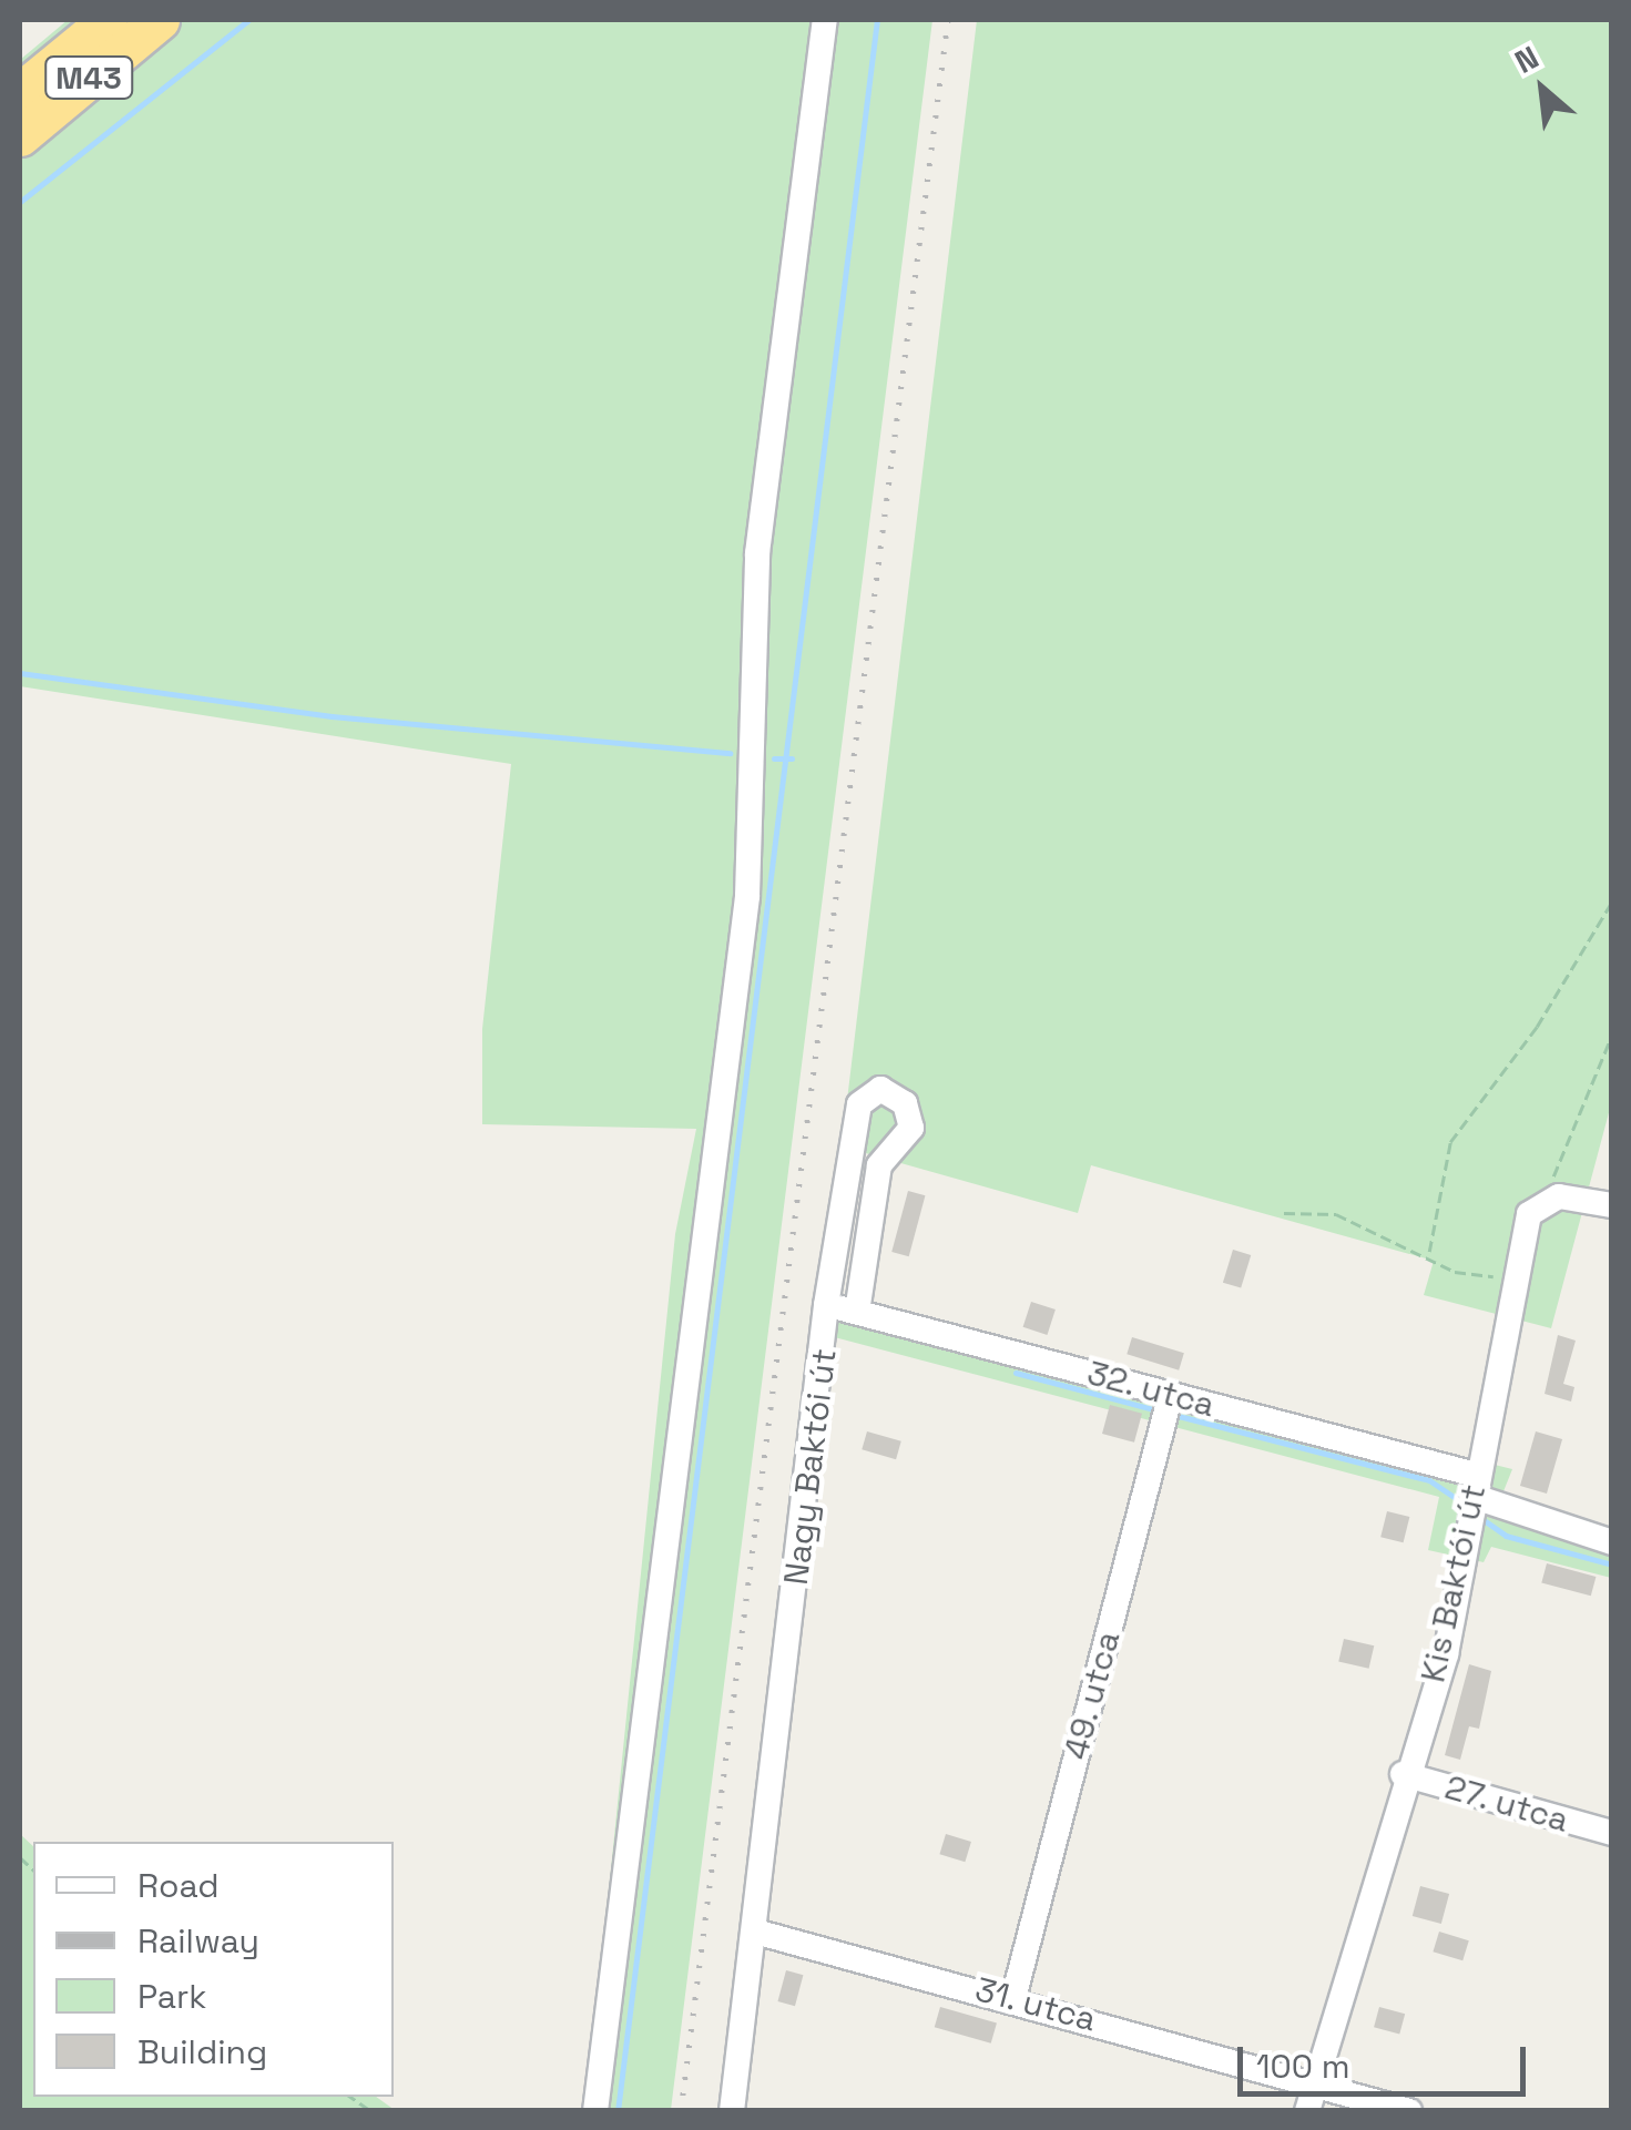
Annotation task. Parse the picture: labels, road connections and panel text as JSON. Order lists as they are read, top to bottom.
{
  "streets": {
    "highway": ["M43"],
    "street": [
      "32. utca",
      "Nagy Baktói út",
      "Kis Baktói út",
      "49. utca",
      "27. utca",
      "31. utca"
    ]
  },
  "crossings": [
    ["32. utca", "Nagy Baktói út"],
    ["32. utca", "Kis Baktói út"],
    ["32. utca", "49. utca"],
    ["Nagy Baktói út", "31. utca"],
    ["Kis Baktói út", "27. utca"],
    ["Kis Baktói út", "31. utca"],
    ["49. utca", "31. utca"]
  ],
  "legend": [
    "Road",
    "Railway",
    "Park",
    "Building"
  ],
  "scale_bar": "100 m",
  "north": "top left"
}
